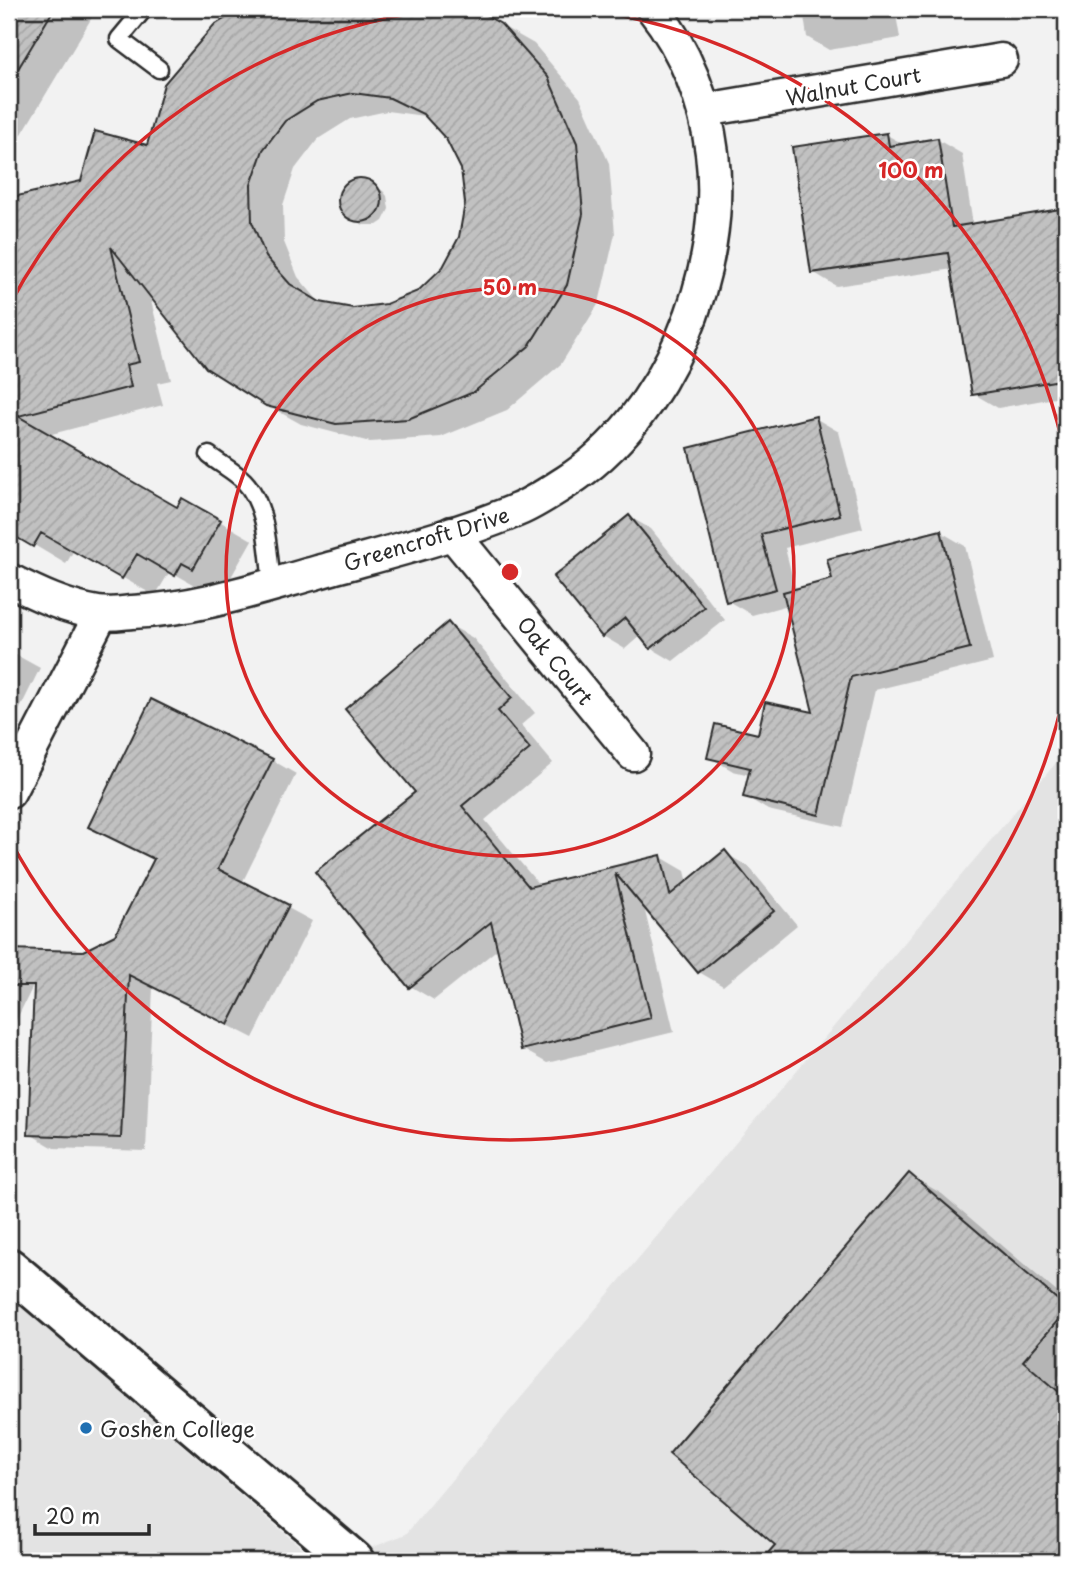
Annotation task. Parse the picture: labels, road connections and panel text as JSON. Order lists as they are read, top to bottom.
{
  "streets": {
    "street": ["Walnut Court", "Greencroft Drive", "Oak Court"]
  },
  "crossings": [
    ["Walnut Court", "Greencroft Drive"],
    ["Greencroft Drive", "Oak Court"]
  ],
  "places": ["Goshen College"],
  "scale_bar": "20 m",
  "rings": ["100 m", "50 m"]
}
